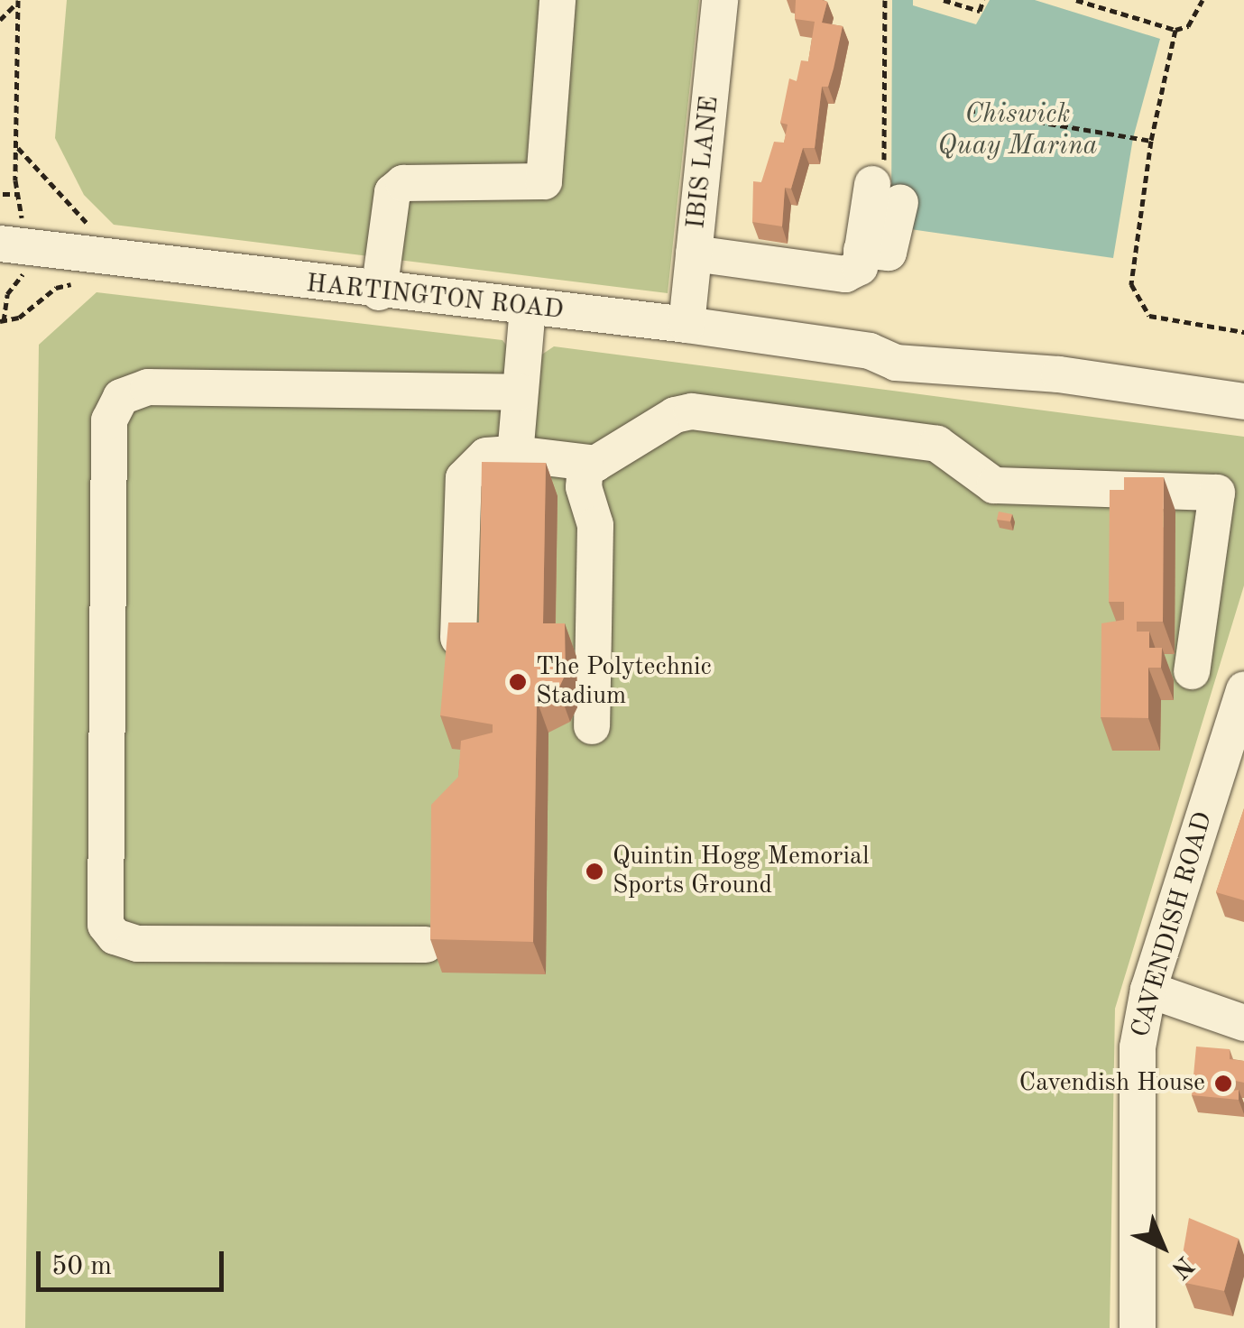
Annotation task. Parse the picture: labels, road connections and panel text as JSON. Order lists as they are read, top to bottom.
{
  "streets": {
    "street": ["IBIS LANE", "HARTINGTON ROAD", "CAVENDISH ROAD"]
  },
  "crossings": [
    ["IBIS LANE", "HARTINGTON ROAD"]
  ],
  "water": ["Chiswick Quay Marina"],
  "places": ["The Polytechnic Stadium", "Quintin Hogg Memorial Sports Ground", "Cavendish House"],
  "scale_bar": "50 m",
  "north": "bottom right"
}
